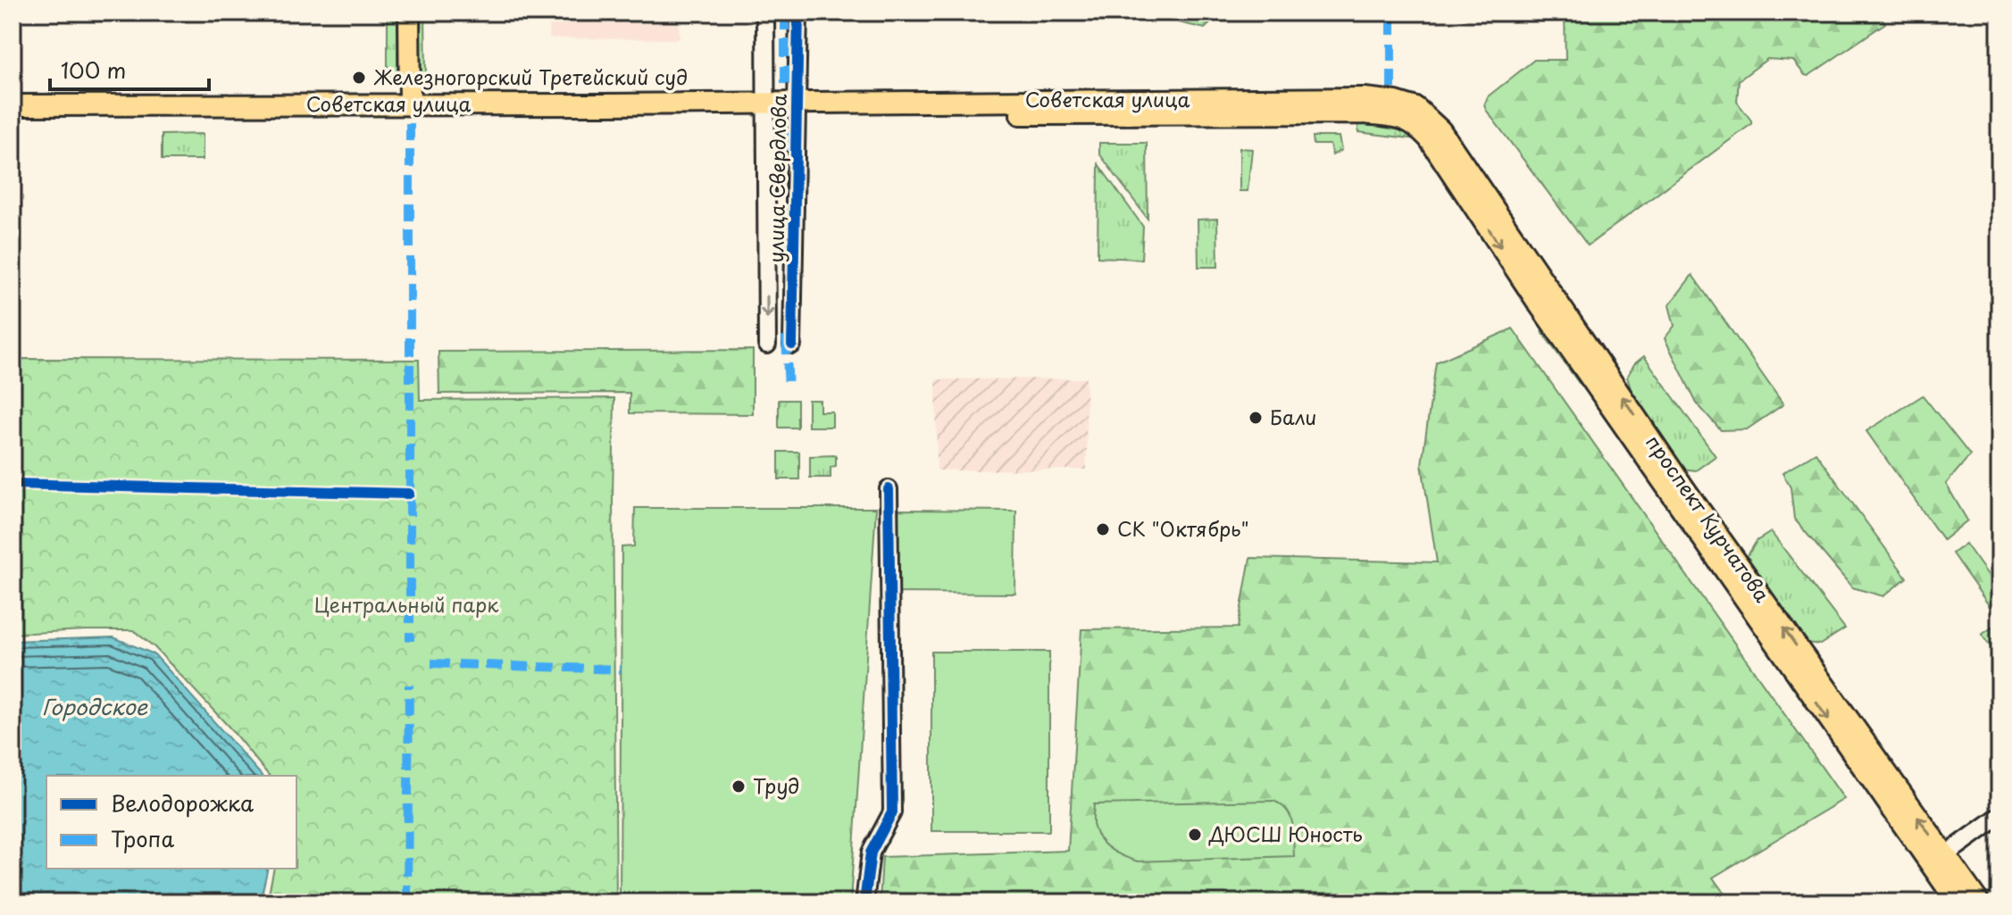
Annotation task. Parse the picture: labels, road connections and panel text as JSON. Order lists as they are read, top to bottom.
{
  "streets": {
    "main road": ["Советская улица", "проспект Курчатова"],
    "street": ["улица Свердлова"]
  },
  "crossings": [
    ["Советская улица", "улица Свердлова"],
    ["Советская улица", "проспект Курчатова"]
  ],
  "water": ["Городское"],
  "parks": ["Центральный парк"],
  "places": [
    "Железногорский Третейский суд",
    "Бали",
    "СК \"Октябрь\"",
    "Труд",
    "ДЮСШ Юность"
  ],
  "legend": ["Велодорожка", "Тропа"],
  "scale_bar": "100 m"
}
